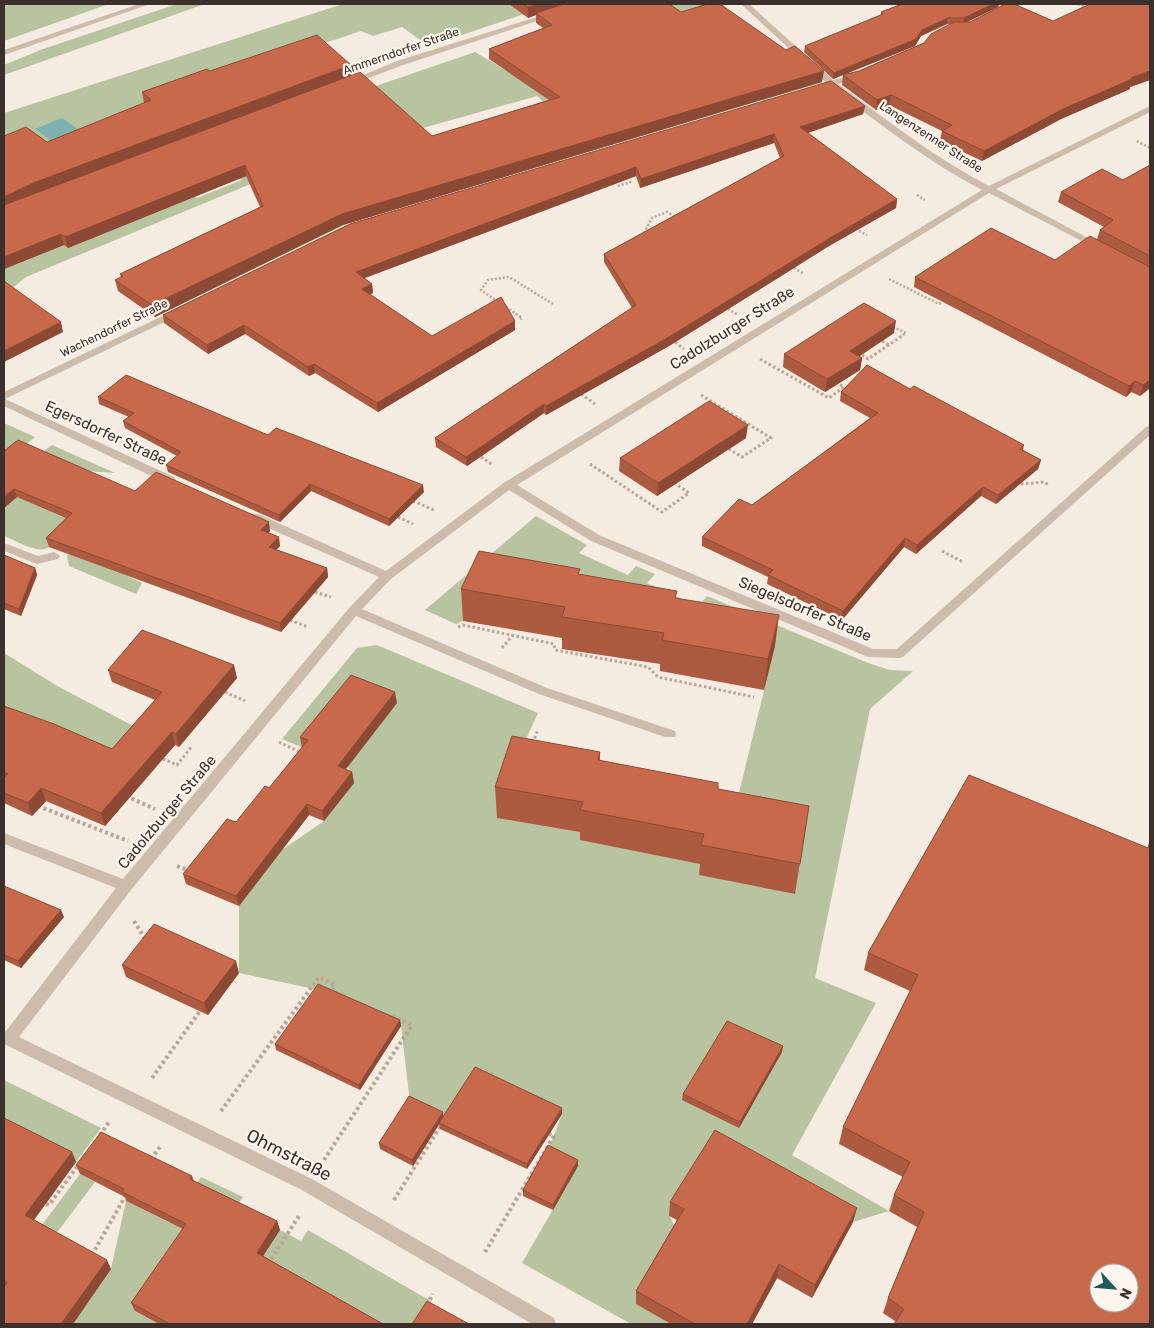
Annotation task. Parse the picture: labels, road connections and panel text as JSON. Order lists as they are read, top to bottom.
{
  "streets": {
    "street": [
      "Ammerndorfer Straße",
      "Langenzenner Straße",
      "Wachendorfer Straße",
      "Cadolzburger Straße",
      "Egersdorfer Straße",
      "Siegelsdorfer Straße",
      "Ohmstraße"
    ]
  },
  "crossings": [
    ["Langenzenner Straße", "Cadolzburger Straße"],
    ["Cadolzburger Straße", "Siegelsdorfer Straße"],
    ["Cadolzburger Straße", "Ohmstraße"]
  ],
  "north": "bottom right"
}
